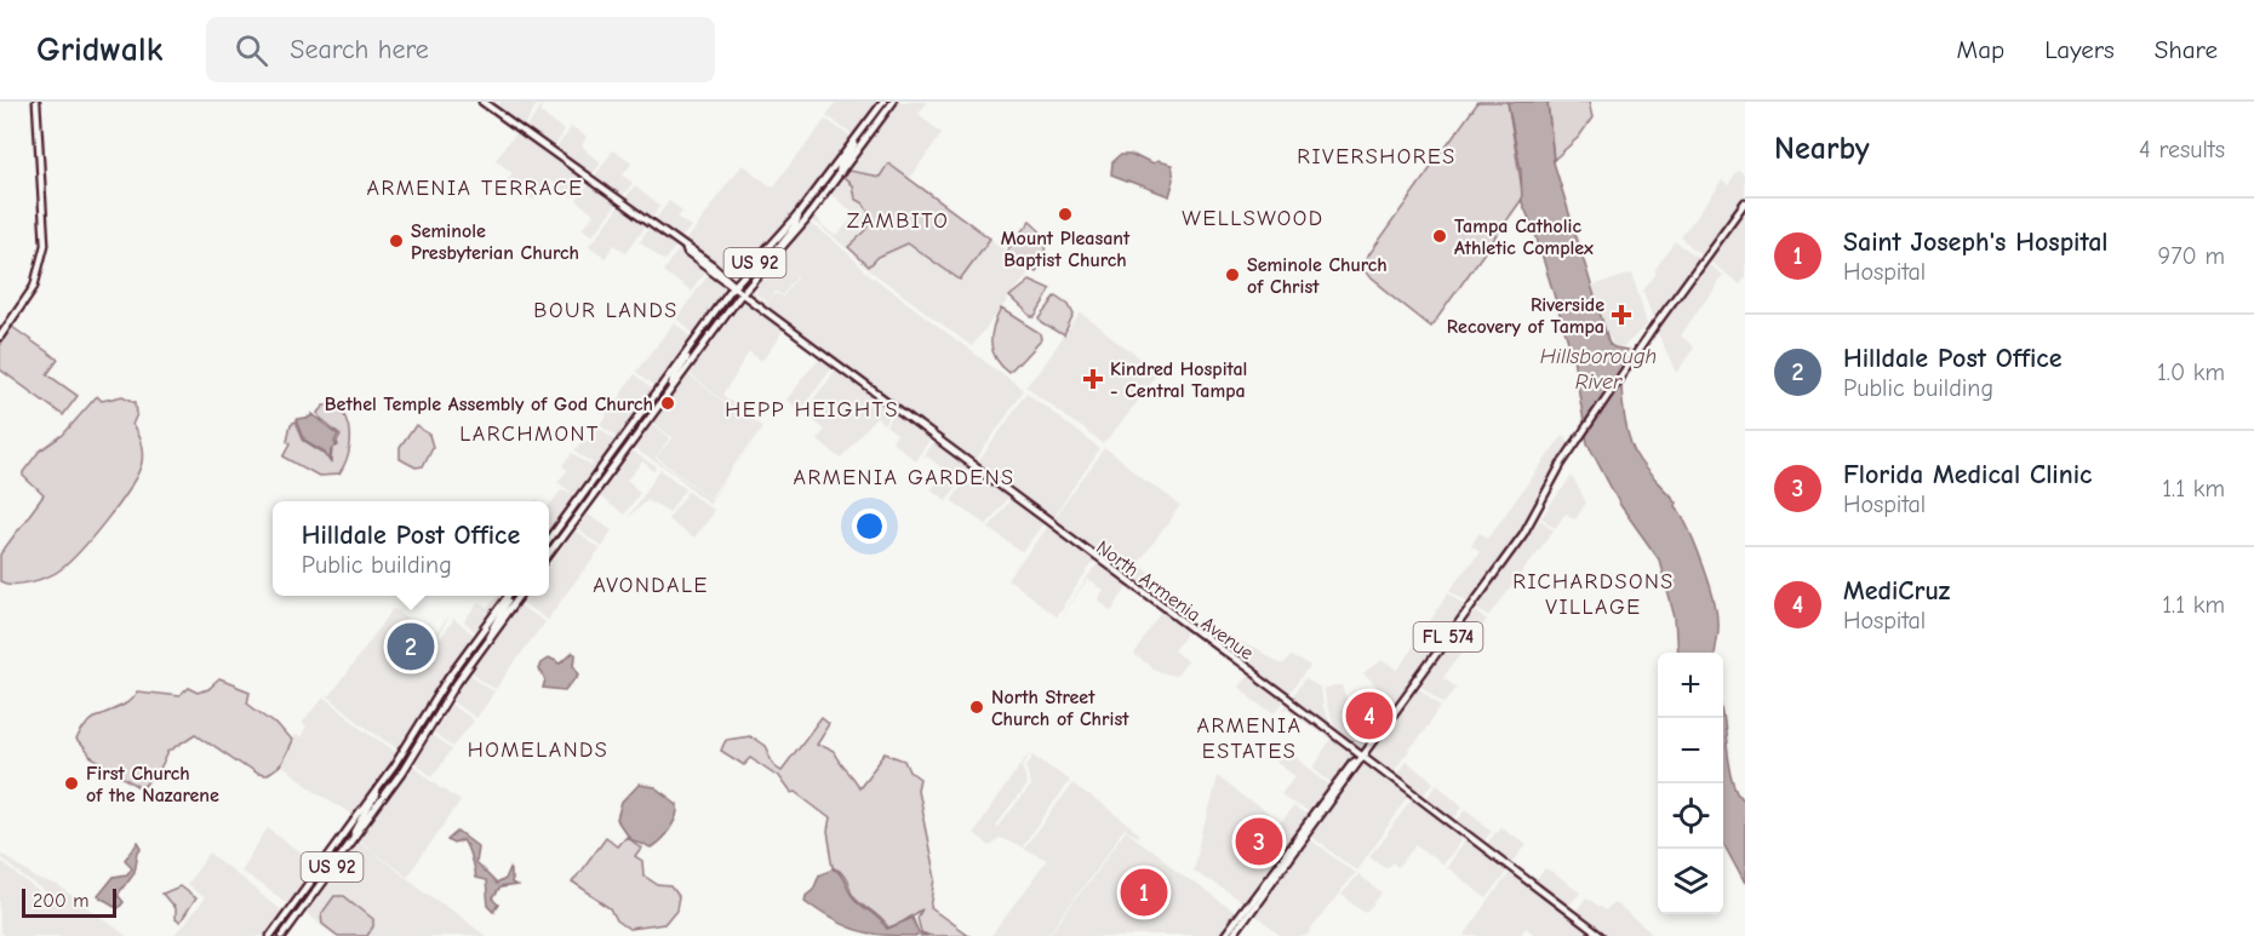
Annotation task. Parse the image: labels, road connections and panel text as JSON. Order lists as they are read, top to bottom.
{
  "streets": {
    "main road": ["US 92", "North Armenia Avenue", "FL 574"]
  },
  "crossings": [
    ["US 92", "North Armenia Avenue"],
    ["North Armenia Avenue", "FL 574"]
  ],
  "districts": [
    "RIVERSHORES",
    "ARMENIA TERRACE",
    "WELLSWOOD",
    "ZAMBITO",
    "BOUR LANDS",
    "HEPP HEIGHTS",
    "LARCHMONT",
    "ARMENIA GARDENS",
    "RICHARDSONS VILLAGE",
    "AVONDALE",
    "ARMENIA ESTATES",
    "HOMELANDS"
  ],
  "water": ["Hillsborough River"],
  "places": {
    "other": [
      "Mount Pleasant Baptist Church",
      "Tampa Catholic Athletic Complex",
      "Seminole Presbyterian Church",
      "Seminole Church of Christ",
      "Bethel Temple Assembly of God Church",
      "North Street Church of Christ",
      "First Church of the Nazarene"
    ],
    "health": ["Riverside Recovery of Tampa", "Kindred Hospital - Central Tampa"]
  },
  "scale_bar": "200 m",
  "page": {
    "header": "Gridwalk",
    "search": "Search here",
    "nav": ["Map", "Layers", "Share"],
    "heading": ["Nearby", "4 results"],
    "list": [
      {
        "mark": "1",
        "name": "Saint Joseph's Hospital",
        "note": "Hospital",
        "value": "970 m"
      },
      {
        "mark": "2",
        "name": "Hilldale Post Office",
        "note": "Public building",
        "value": "1.0 km"
      },
      {
        "mark": "3",
        "name": "Florida Medical Clinic",
        "note": "Hospital",
        "value": "1.1 km"
      },
      {
        "mark": "4",
        "name": "MediCruz",
        "note": "Hospital",
        "value": "1.1 km"
      }
    ],
    "popup": ["Hilldale Post Office", "Public building"],
    "pins": [
      "2",
      "4",
      "3",
      "1"
    ],
    "map_buttons": ["+", "−"],
    "scale": "200 m"
  }
}
